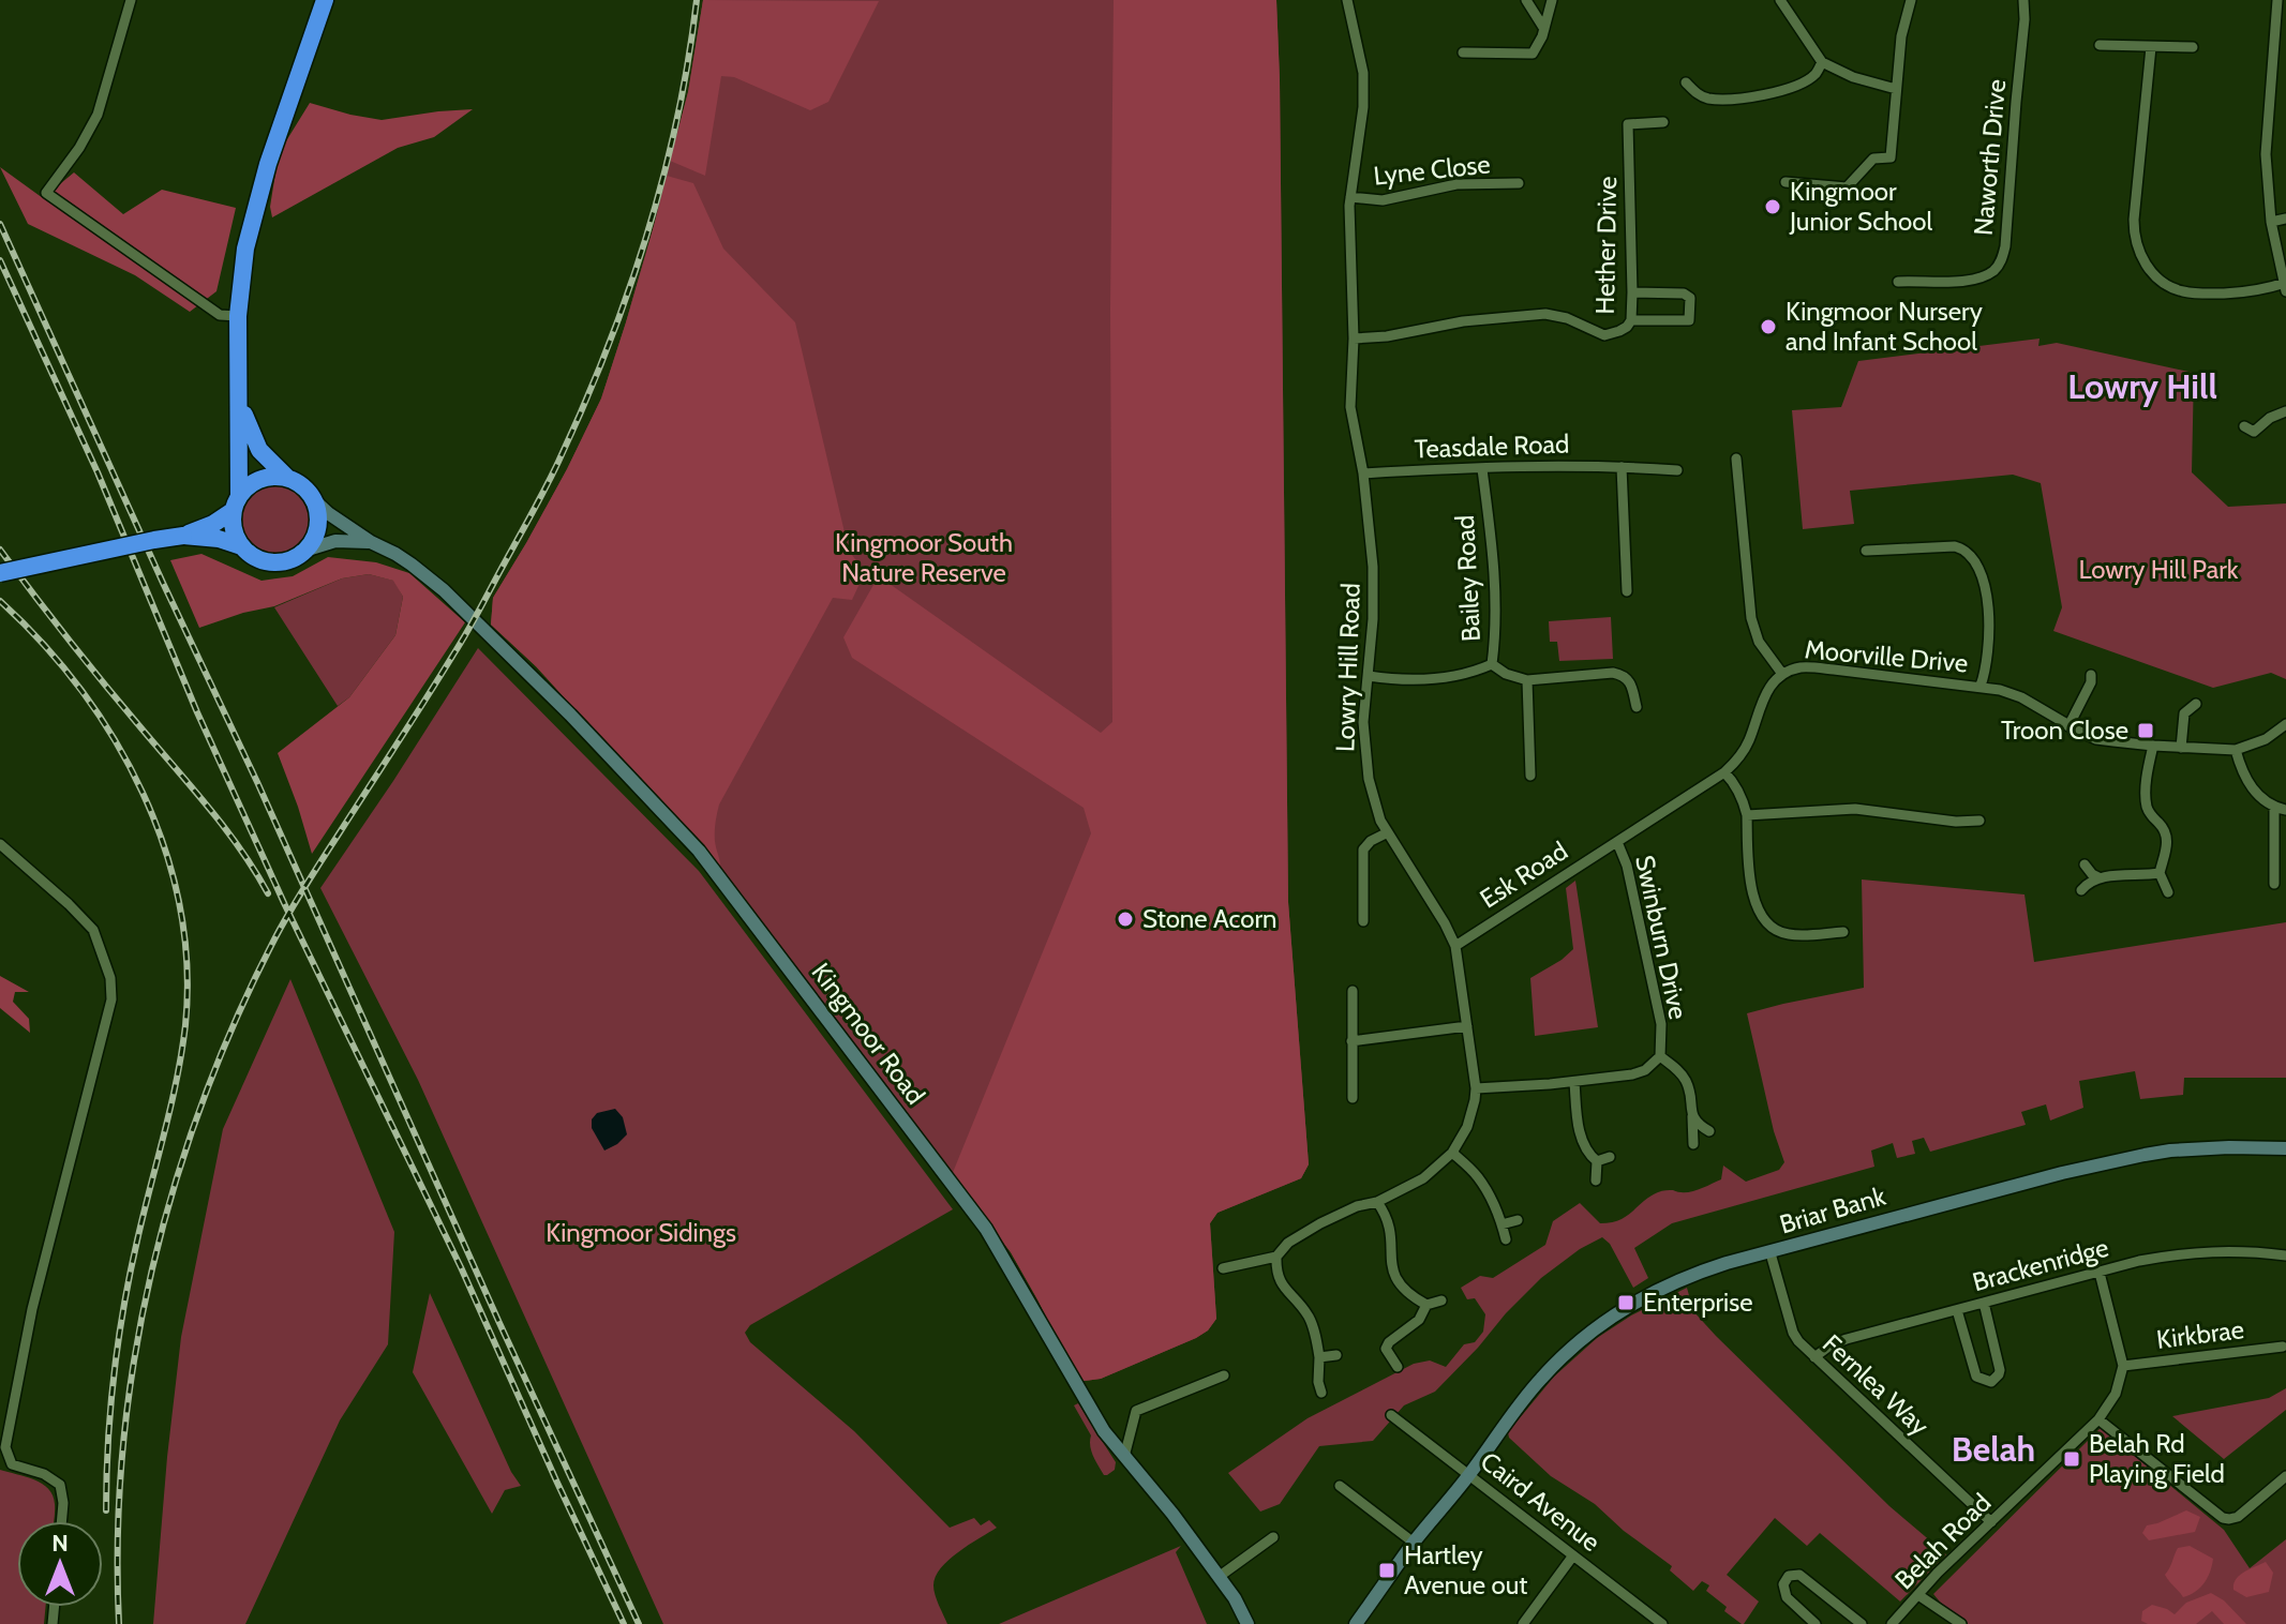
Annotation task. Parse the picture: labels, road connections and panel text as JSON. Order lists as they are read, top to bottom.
{
  "streets": {
    "street": [
      "Naworth Drive",
      "Lyne Close",
      "Hether Drive",
      "Teasdale Road",
      "Bailey Road",
      "Moorville Drive",
      "Lowry Hill Road",
      "Esk Road",
      "Swinburn Drive",
      "Kingmoor Road",
      "Briar Bank",
      "Brackenridge",
      "Kirkbrae",
      "Fernlea Way",
      "Caird Avenue",
      "Belah Road"
    ]
  },
  "crossings": [
    ["Lyne Close", "Lowry Hill Road"],
    ["Hether Drive", "Lowry Hill Road"],
    ["Teasdale Road", "Bailey Road"],
    ["Teasdale Road", "Lowry Hill Road"],
    ["Bailey Road", "Lowry Hill Road"],
    ["Moorville Drive", "Esk Road"],
    ["Moorville Drive", "Swinburn Drive"],
    ["Lowry Hill Road", "Esk Road"],
    ["Lowry Hill Road", "Swinburn Drive"],
    ["Esk Road", "Swinburn Drive"],
    ["Briar Bank", "Fernlea Way"],
    ["Briar Bank", "Caird Avenue"],
    ["Brackenridge", "Fernlea Way"],
    ["Kirkbrae", "Belah Road"],
    ["Fernlea Way", "Belah Road"]
  ],
  "districts": ["Lowry Hill", "Belah"],
  "parks": ["Kingmoor South Nature Reserve", "Lowry Hill Park", "Kingmoor Sidings"],
  "places": {
    "other": ["Kingmoor Junior School", "Kingmoor Nursery and Infant School", "Stone Acorn"],
    "transit": [
      "Troon Close",
      "Enterprise",
      "Belah Rd Playing Field",
      "Hartley Avenue out"
    ]
  },
  "north": "top"
}
